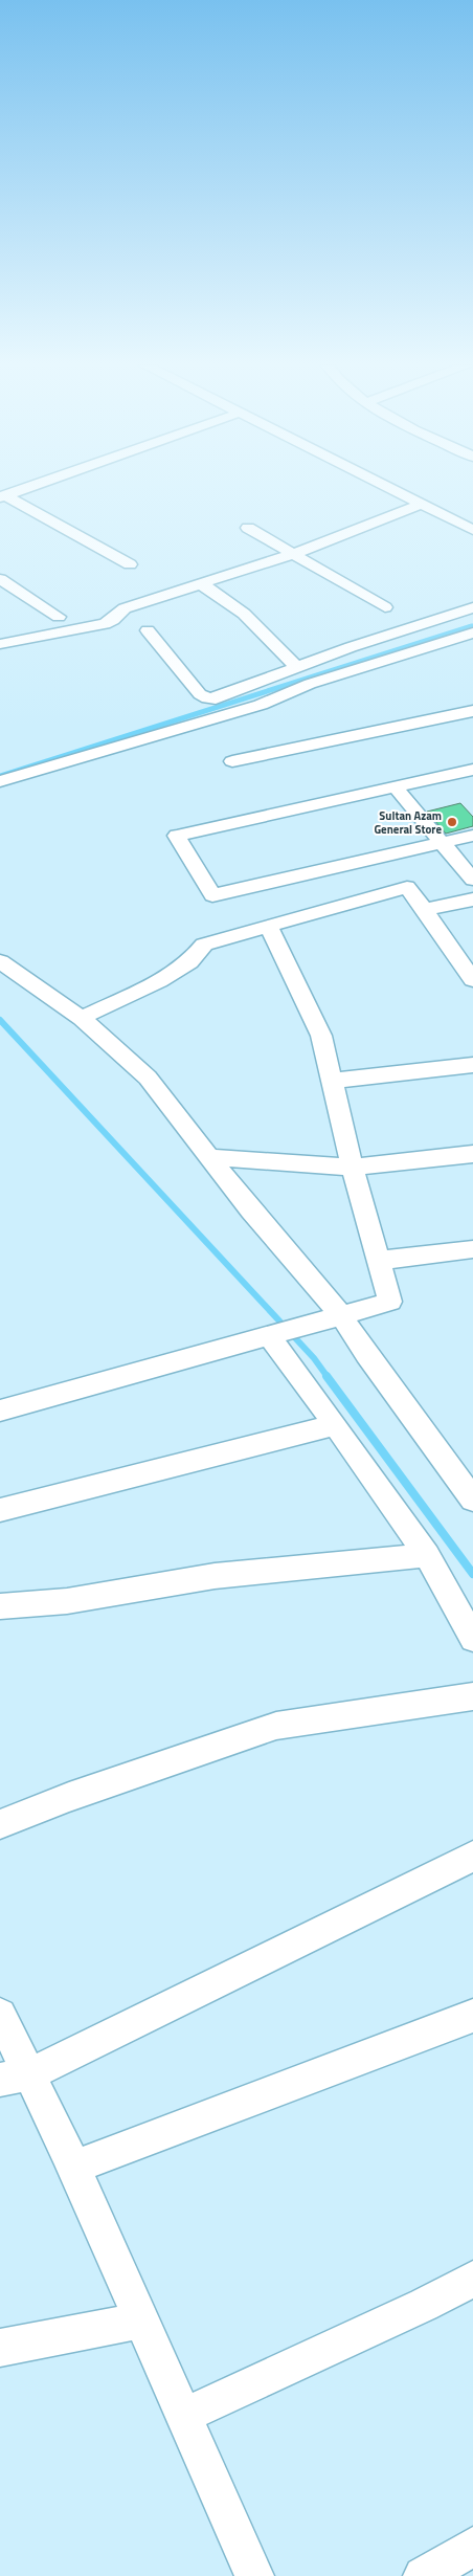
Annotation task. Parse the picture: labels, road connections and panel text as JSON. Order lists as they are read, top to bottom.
{
  "places": ["Sultan Azam General Store"]
}
